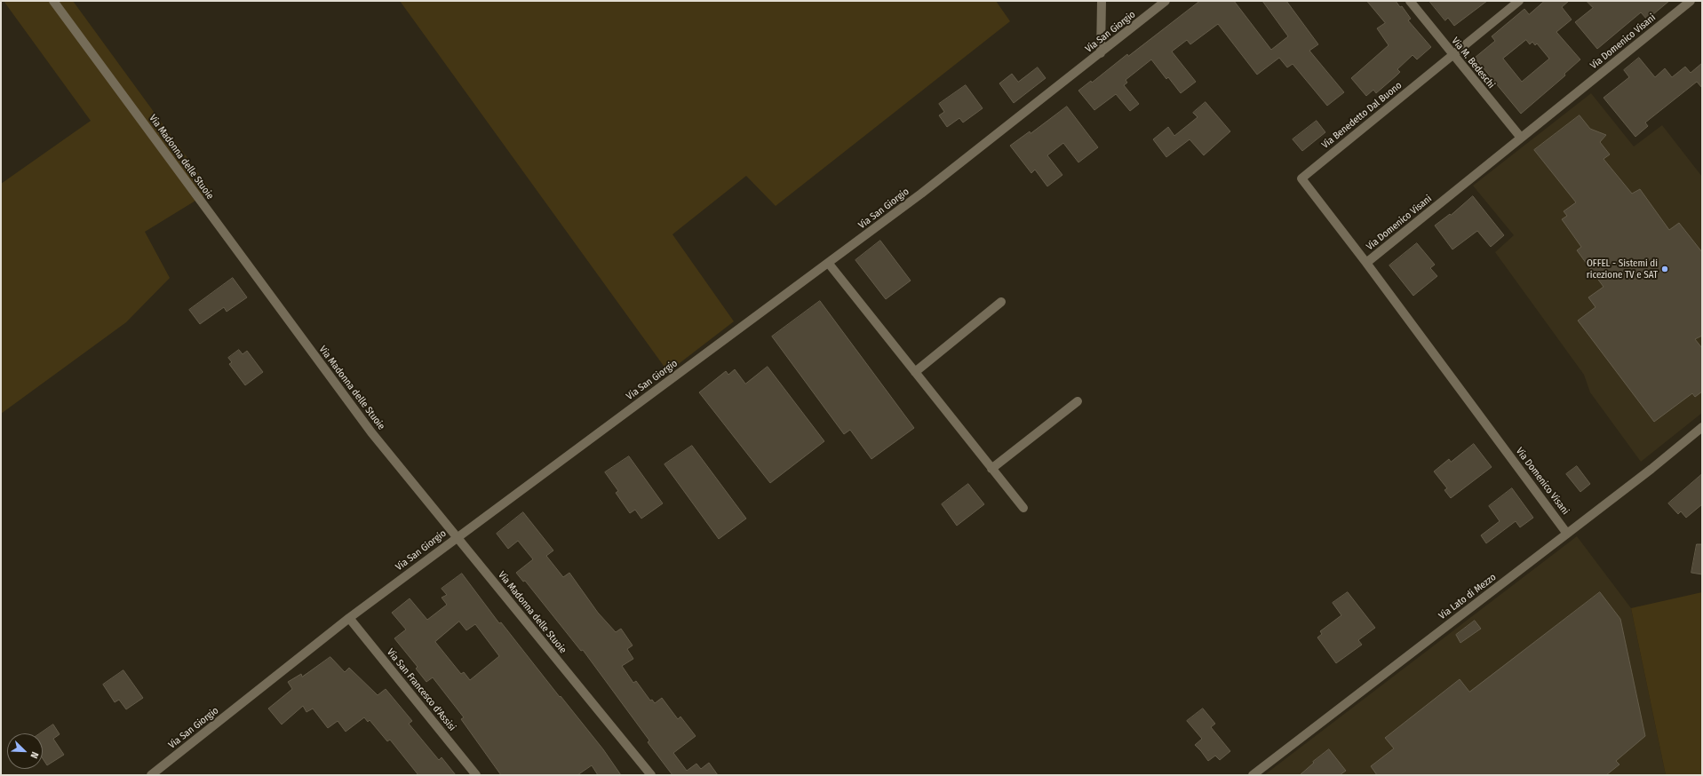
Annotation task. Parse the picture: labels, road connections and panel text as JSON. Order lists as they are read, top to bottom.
{
  "streets": {
    "street": [
      "Via San Giorgio",
      "Via Domenico Visani",
      "Via M. Bedeschi",
      "Via Benedetto Dal Buono",
      "Via Madonna delle Stuoie",
      "Via Lato di Mezzo",
      "Via San Francesco d'Assisi"
    ]
  },
  "crossings": [
    ["Via San Giorgio", "Via Madonna delle Stuoie"],
    ["Via San Giorgio", "Via San Francesco d'Assisi"],
    ["Via Domenico Visani", "Via M. Bedeschi"],
    ["Via Domenico Visani", "Via Benedetto Dal Buono"],
    ["Via Domenico Visani", "Via Lato di Mezzo"],
    ["Via M. Bedeschi", "Via Benedetto Dal Buono"]
  ],
  "places": ["OFFEL - Sistemi di ricezione TV e SAT"],
  "north": "bottom right"
}
